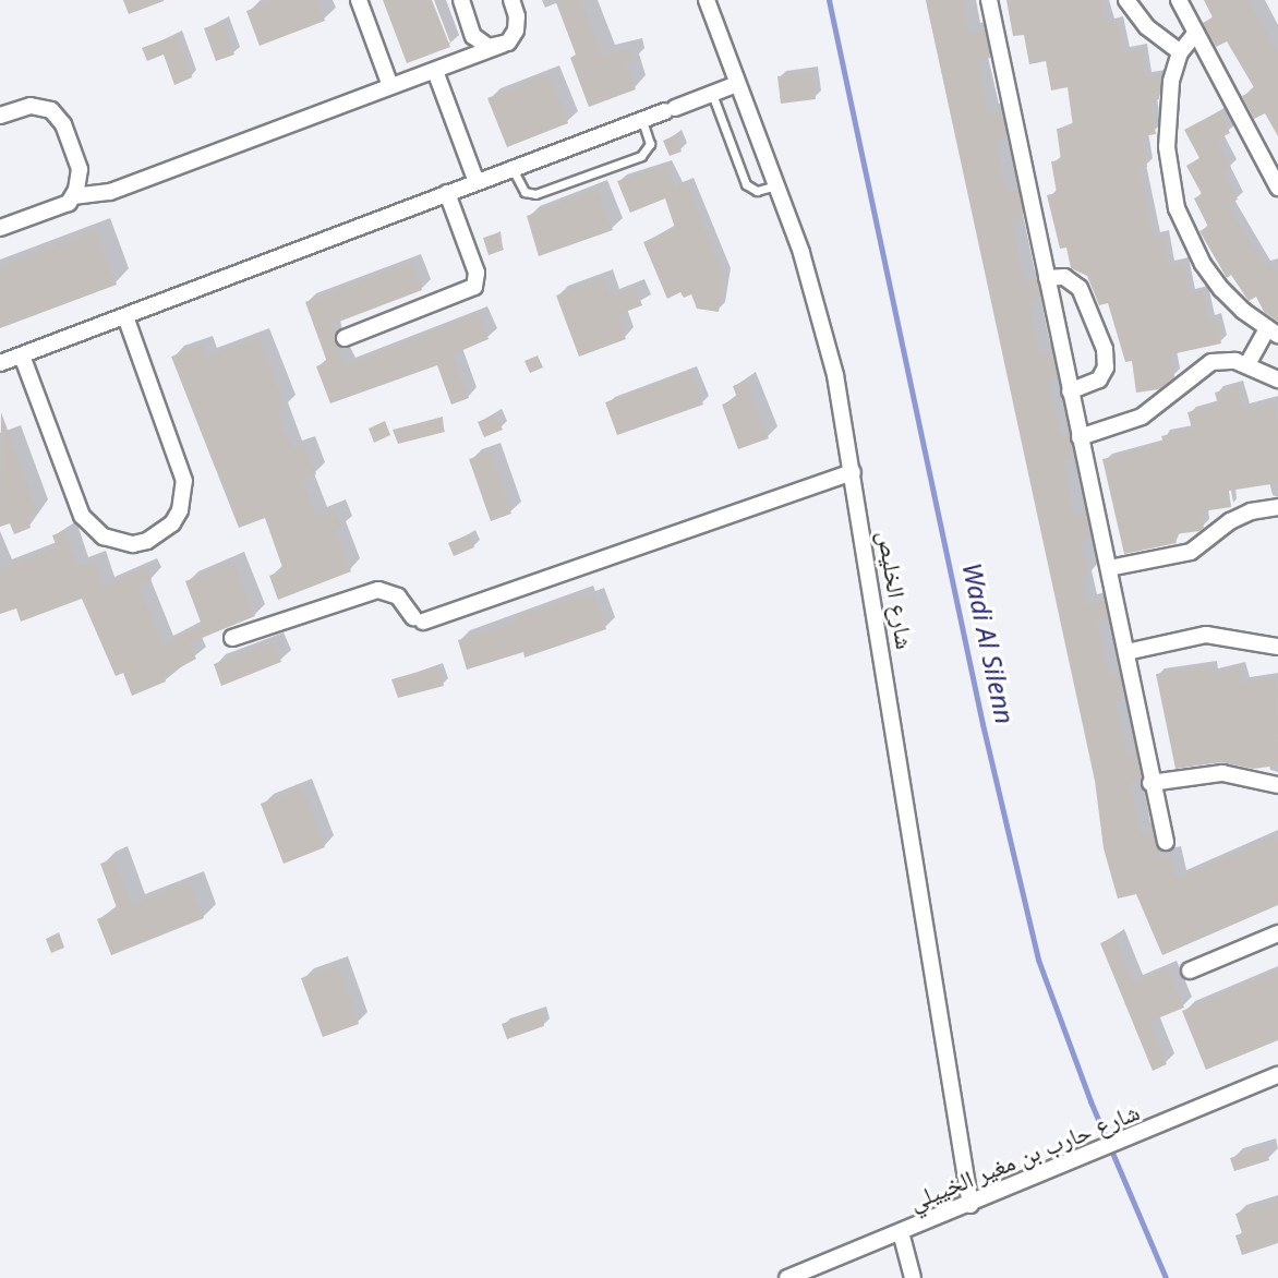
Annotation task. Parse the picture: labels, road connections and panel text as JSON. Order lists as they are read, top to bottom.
{
  "streets": {
    "street": ["شارع الخليص", "شارع حارب بن مغير الخييلي"]
  },
  "crossings": [
    ["شارع الخليص", "شارع حارب بن مغير الخييلي"]
  ],
  "water": ["Wadi Al Silenn"]
}
